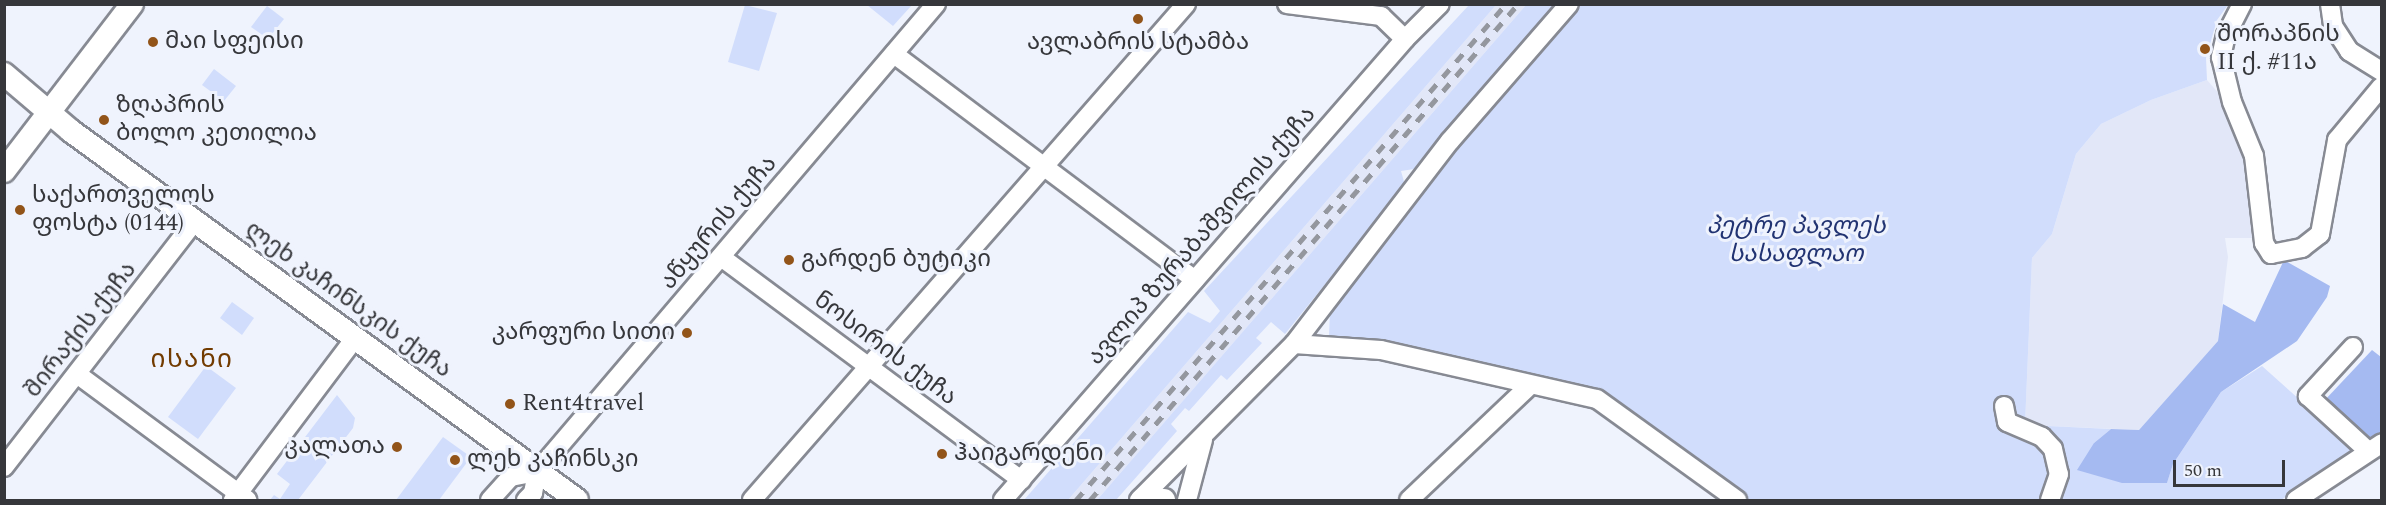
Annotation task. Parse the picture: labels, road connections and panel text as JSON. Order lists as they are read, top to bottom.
{
  "streets": {
    "main road": ["ლეხ კაჩინსკის ქუჩა"],
    "street": [
      "აწყურის ქუჩა",
      "ავლიპ ზურაბაშვილის ქუჩა",
      "შირაქის ქუჩა",
      "ნოსირის ქუჩა"
    ]
  },
  "crossings": [
    ["აწყურის ქუჩა", "ლეხ კაჩინსკის ქუჩა"],
    ["აწყურის ქუჩა", "ნოსირის ქუჩა"],
    ["ავლიპ ზურაბაშვილის ქუჩა", "ნოსირის ქუჩა"],
    ["ლეხ კაჩინსკის ქუჩა", "შირაქის ქუჩა"]
  ],
  "districts": ["ისანი"],
  "parks": ["პეტრე პავლეს სასაფლაო"],
  "places": [
    "ავლაბრის სტამბა",
    "მაი სფეისი",
    "შორაპნის II ქ. #11ა",
    "ზღაპრის ბოლო კეთილია",
    "საქართველოს ფოსტა (0144)",
    "გარდენ ბუტიკი",
    "კარფური სითი",
    "Rent4travel",
    "კალათა",
    "ჰაიგარდენი",
    "ლეხ კაჩინსკი"
  ],
  "scale_bar": "50 m"
}
